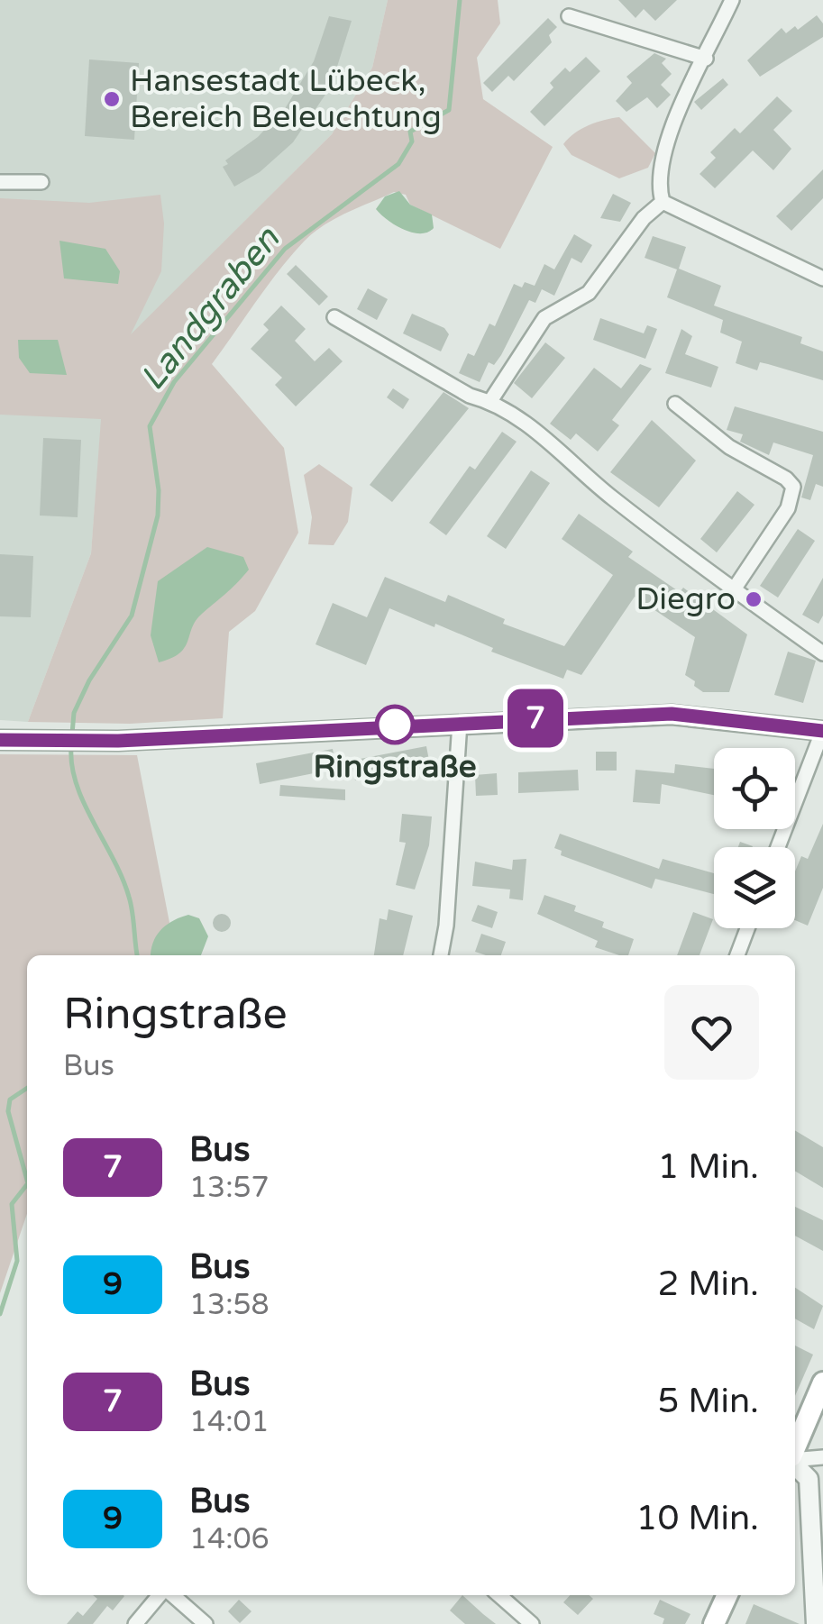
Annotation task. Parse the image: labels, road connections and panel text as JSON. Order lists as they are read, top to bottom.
{
  "water": ["Landgraben"],
  "places": ["Hansestadt Lübeck, Bereich Beleuchtung", "Diegro", "Ringstraße"],
  "lines": ["bus line 7"],
  "page": {
    "on_map": "7",
    "heading": ["Ringstraße", "Bus"],
    "list": [
      {
        "mark": "7",
        "name": "Bus",
        "note": "13:57",
        "value": "1 Min."
      },
      {
        "mark": "9",
        "name": "Bus",
        "note": "13:58",
        "value": "2 Min."
      },
      {
        "mark": "7",
        "name": "Bus",
        "note": "14:01",
        "value": "5 Min."
      },
      {
        "mark": "9",
        "name": "Bus",
        "note": "14:06",
        "value": "10 Min."
      }
    ]
  }
}
